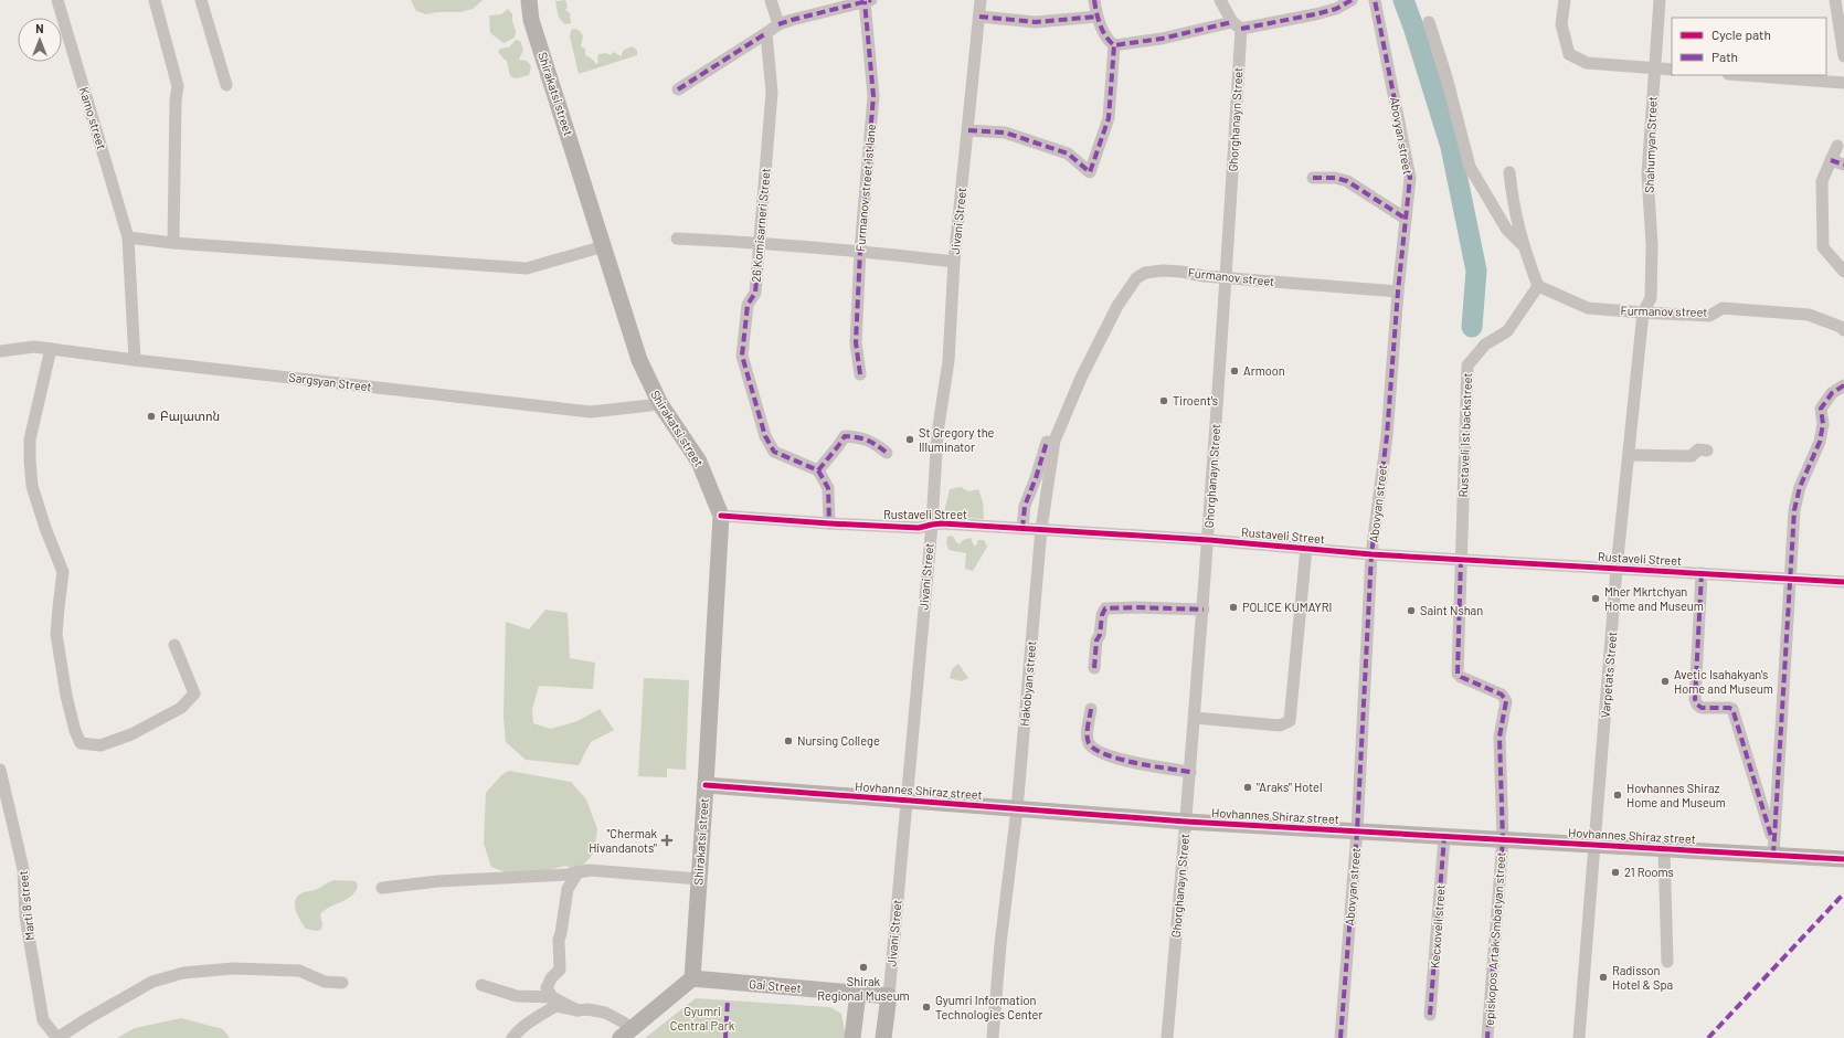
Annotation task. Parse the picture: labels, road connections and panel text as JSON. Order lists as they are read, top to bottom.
{
  "streets": {
    "main road": ["Shirakatsi street", "Hovhannes Shiraz street", "Gai Street"],
    "street": [
      "Kamo street",
      "Ghorghanayn Street",
      "Abovyan street",
      "Shahumyan Street",
      "Furmanov street 1st lane",
      "Jivani Street",
      "26 Komisarneri Street",
      "Furmanov street",
      "Sargsyan Street",
      "Rustaveli 1st backstreet",
      "Rustaveli Street",
      "Varpetats Street",
      "Hakobyan street",
      "Marti 8 street",
      "Kecxoveli street",
      "episkopos Artak Smbatyan street"
    ]
  },
  "crossings": [
    ["Shirakatsi street", "Sargsyan Street"],
    ["Shirakatsi street", "Rustaveli Street"],
    ["Shirakatsi street", "Hovhannes Shiraz street"],
    ["Shirakatsi street", "Gai Street"],
    ["Kamo street", "Sargsyan Street"],
    ["Ghorghanayn Street", "Furmanov street"],
    ["Ghorghanayn Street", "Rustaveli Street"],
    ["Ghorghanayn Street", "Hovhannes Shiraz street"],
    ["Abovyan street", "Furmanov street"],
    ["Abovyan street", "Rustaveli Street"],
    ["Abovyan street", "Hovhannes Shiraz street"],
    ["Shahumyan Street", "Furmanov street"],
    ["Shahumyan Street", "Varpetats Street"],
    ["Jivani Street", "Rustaveli Street"],
    ["Jivani Street", "Hovhannes Shiraz street"],
    ["Furmanov street", "Rustaveli 1st backstreet"],
    ["Furmanov street", "Varpetats Street"],
    ["Furmanov street", "Hakobyan street"],
    ["Rustaveli 1st backstreet", "Rustaveli Street"],
    ["Rustaveli 1st backstreet", "Hovhannes Shiraz street"],
    ["Rustaveli 1st backstreet", "episkopos Artak Smbatyan street"],
    ["Rustaveli Street", "Varpetats Street"],
    ["Rustaveli Street", "Hakobyan street"],
    ["Varpetats Street", "Hovhannes Shiraz street"],
    ["Hakobyan street", "Hovhannes Shiraz street"],
    ["Hovhannes Shiraz street", "Kecxoveli street"],
    ["Hovhannes Shiraz street", "episkopos Artak Smbatyan street"]
  ],
  "parks": ["Gyumri Central Park"],
  "places": {
    "other": [
      "Armoon",
      "Tiroent's",
      "Բալատոն",
      "St Gregory the Illuminator",
      "Mher Mkrtchyan Home and Museum",
      "POLICE KUMAYRI",
      "Saint Nshan",
      "Avetic Isahakyan's Home and Museum",
      "Nursing College",
      "\"Araks\" Hotel",
      "Hovhannes Shiraz Home and Museum",
      "21 Rooms",
      "Shirak Regional Museum",
      "Radisson Hotel & Spa",
      "Gyumri Information Technologies Center"
    ],
    "health": ["\"Chermak Hivandanots\""]
  },
  "legend": ["Cycle path", "Path"],
  "north": "top"
}
